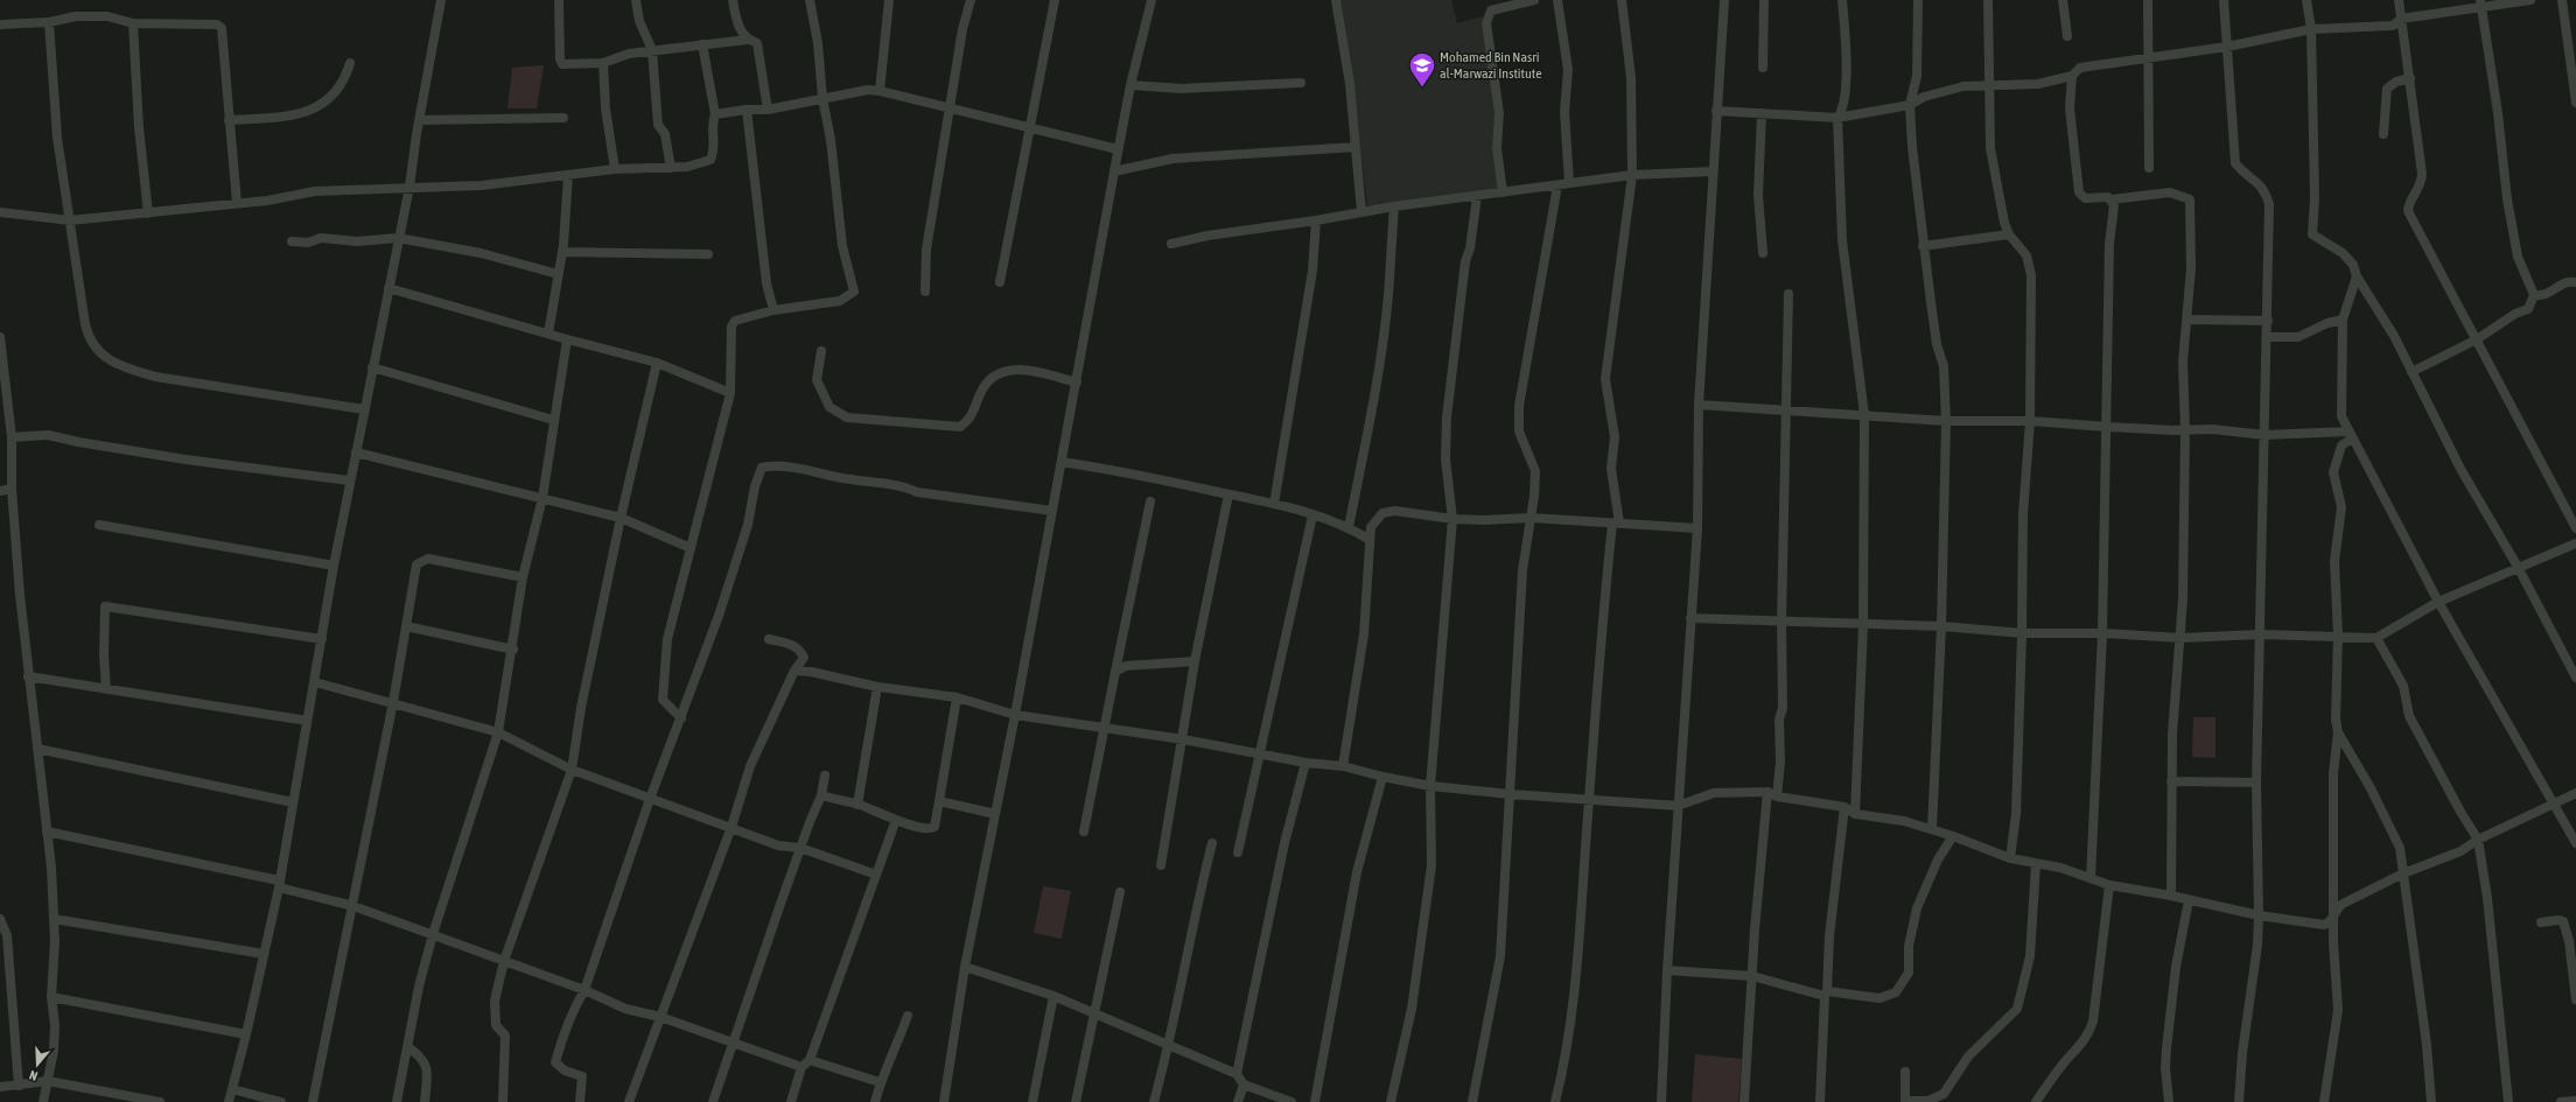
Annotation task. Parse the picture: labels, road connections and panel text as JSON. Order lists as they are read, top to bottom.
{
  "places": {
    "school or university": ["Mohamed Bin Nasri al-Marwazi Institute"]
  },
  "north": "bottom"
}
